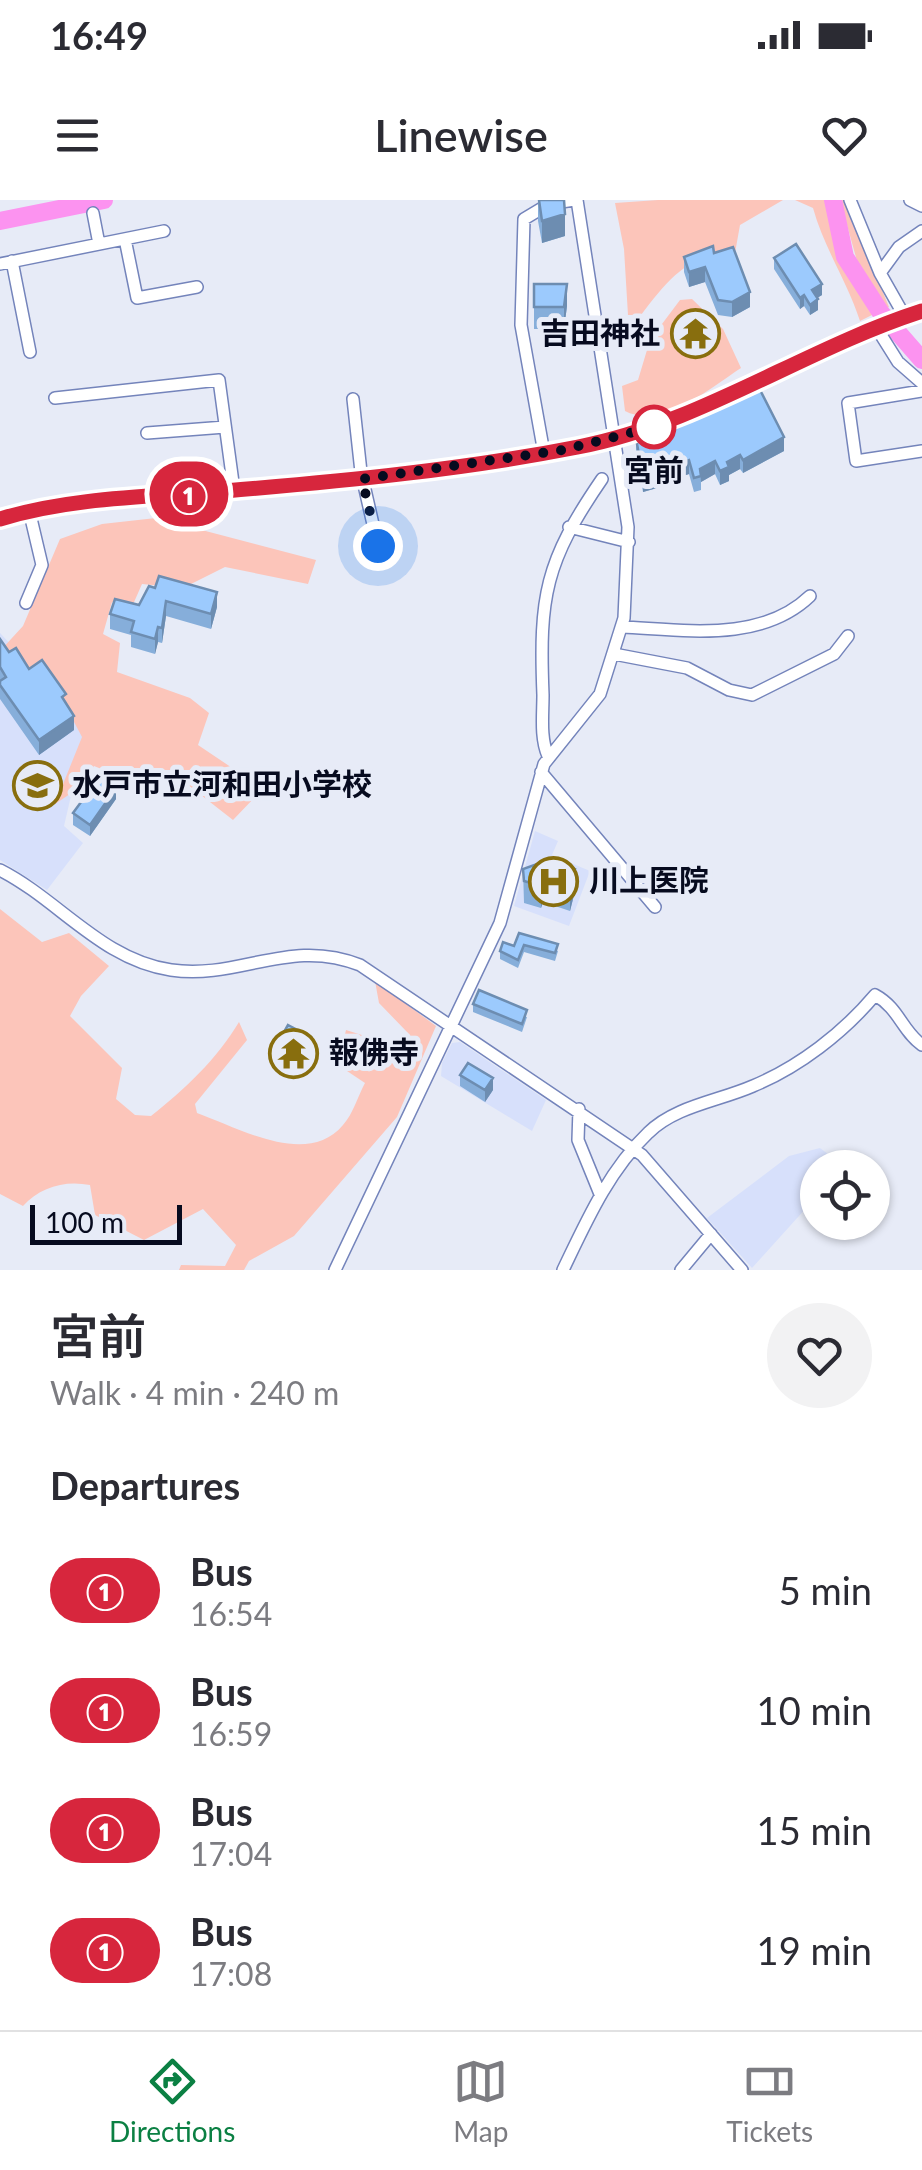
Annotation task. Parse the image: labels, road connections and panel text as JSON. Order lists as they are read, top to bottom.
{
  "places": {
    "temple": ["吉田神社", "報佛寺"],
    "other": ["宮前"],
    "school or university": ["水戸市立河和田小学校"],
    "hospital": ["川上医院"]
  },
  "lines": ["bus line ①"],
  "scale_bar": "100 m",
  "page": {
    "status": "16:49",
    "header": "Linewise",
    "on_map": "①",
    "scale": "100 m",
    "heading": [
      ["宮前", "Walk · 4 min · 240 m"],
      "Departures"
    ],
    "list": [
      {
        "mark": "①",
        "name": "Bus",
        "note": "16:54",
        "value": "5 min"
      },
      {
        "mark": "①",
        "name": "Bus",
        "note": "16:59",
        "value": "10 min"
      },
      {
        "mark": "①",
        "name": "Bus",
        "note": "17:04",
        "value": "15 min"
      },
      {
        "mark": "①",
        "name": "Bus",
        "note": "17:08",
        "value": "19 min"
      }
    ],
    "tabs": ["Directions", "Map", "Tickets"]
  }
}
